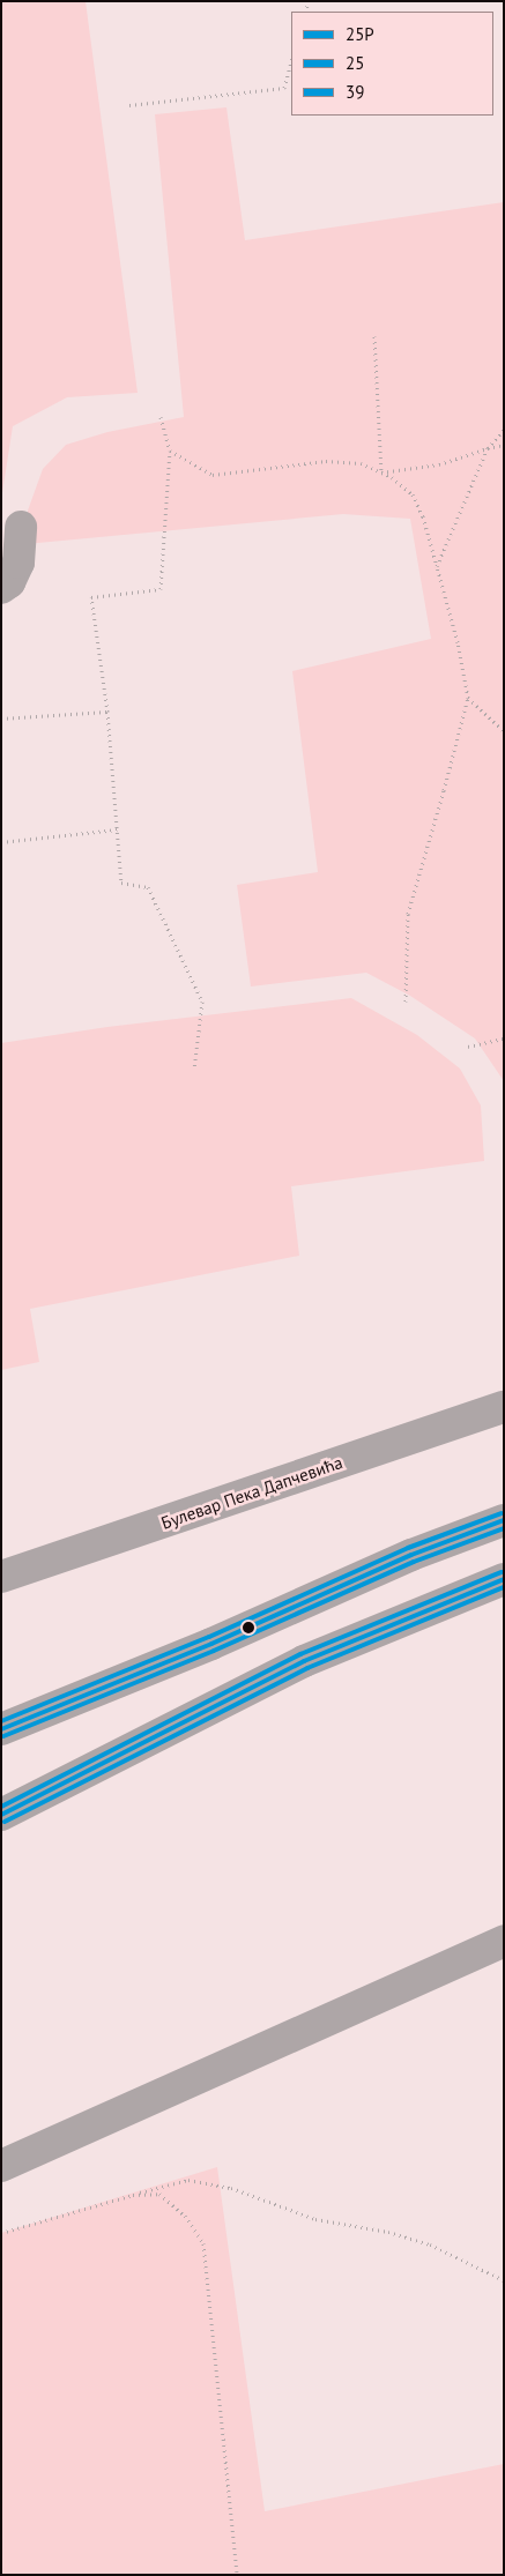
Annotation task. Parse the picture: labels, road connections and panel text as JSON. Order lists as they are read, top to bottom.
{
  "streets": {
    "street": ["Булевар Пека Дапчевића"]
  },
  "lines": ["transit line 39", "transit line 25P", "transit line 25"],
  "legend": ["25P", "25", "39"]
}
